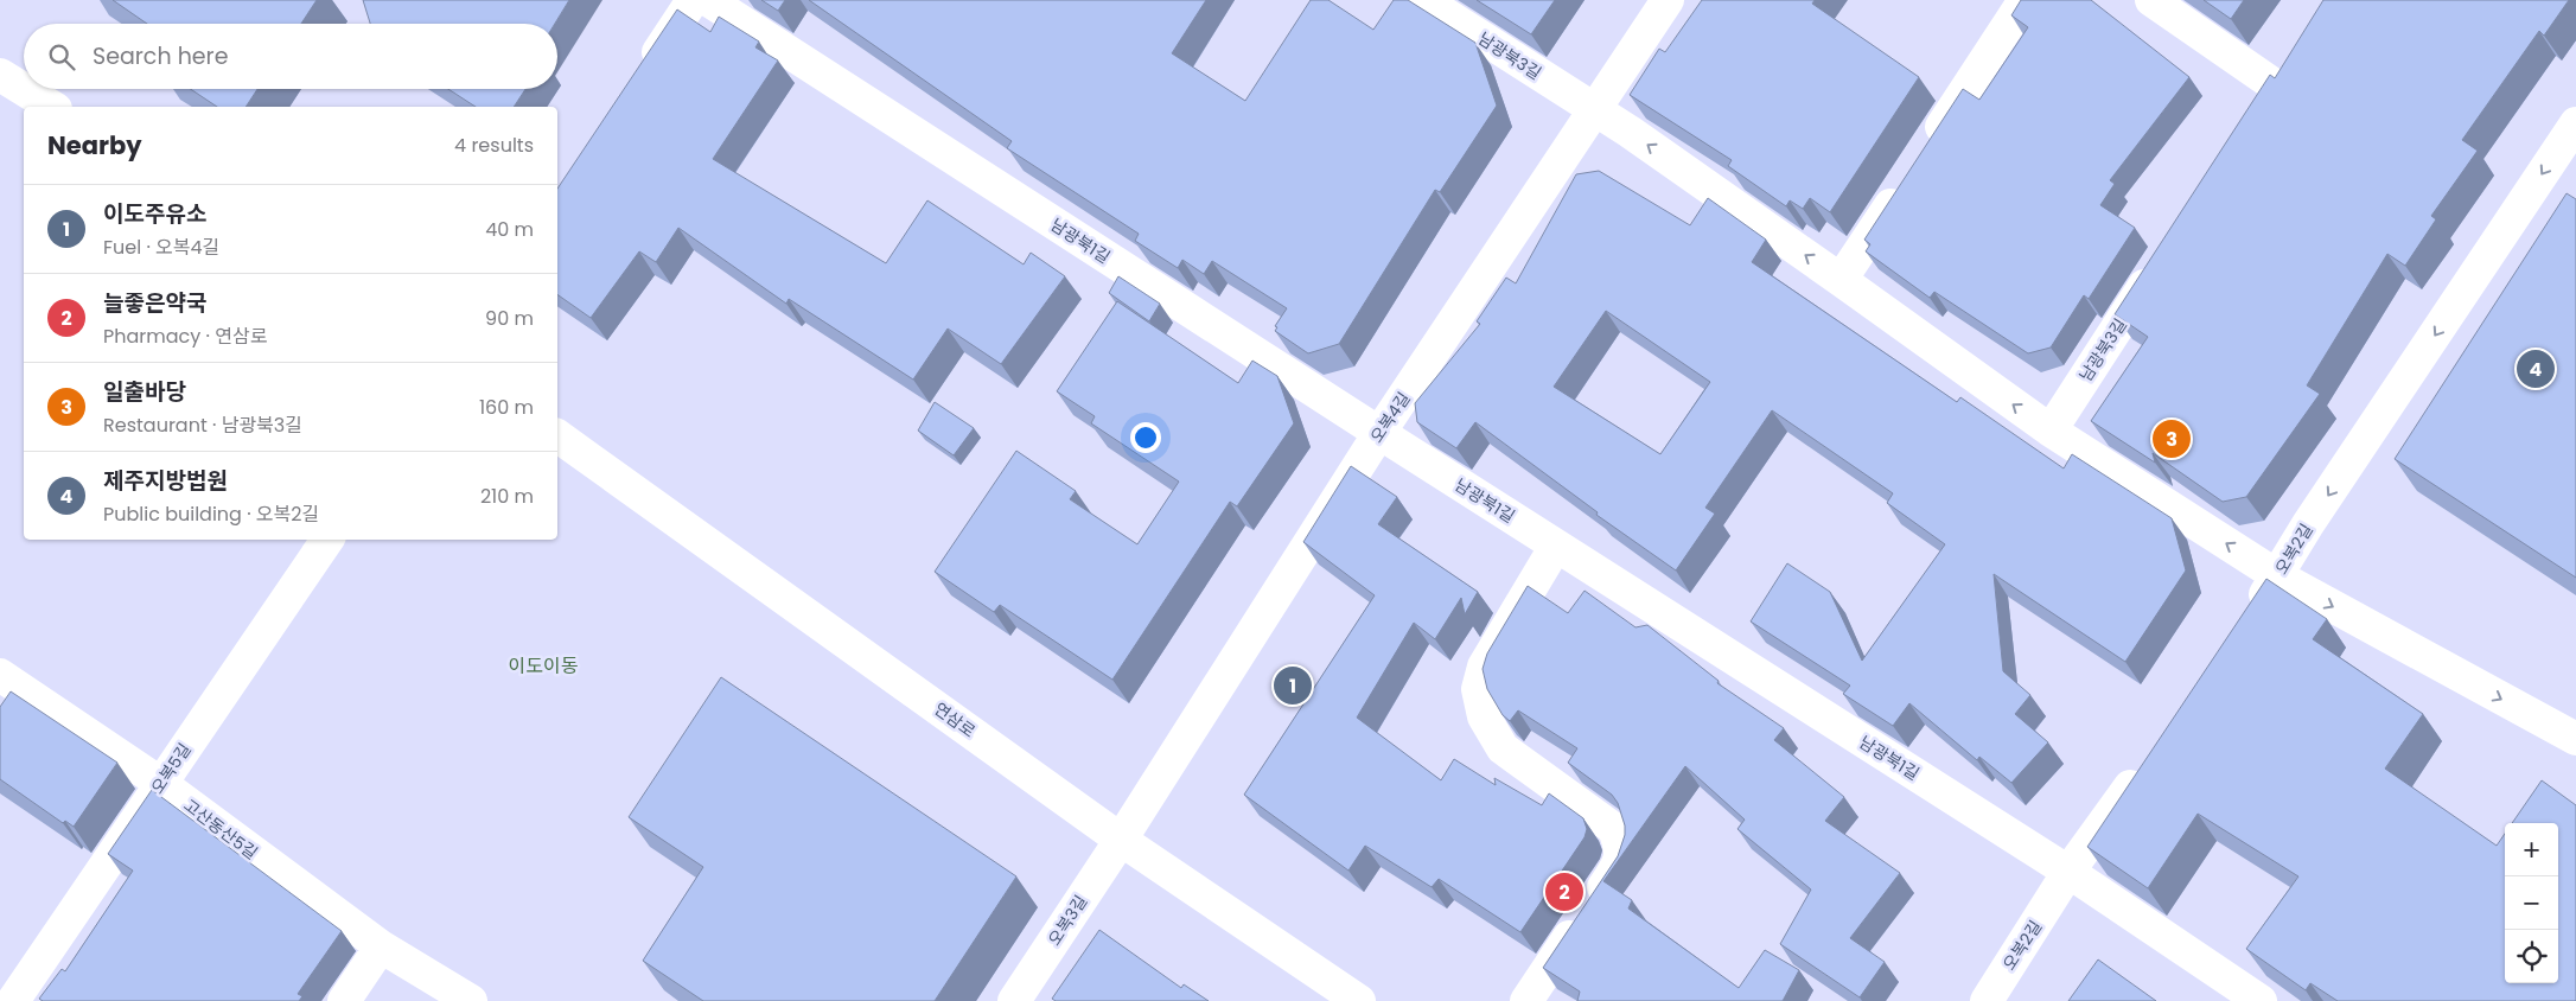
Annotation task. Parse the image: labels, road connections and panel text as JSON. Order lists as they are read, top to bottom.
{
  "streets": {
    "street": [
      "남광북3길",
      "남광북1길",
      "오복4길",
      "오복2길",
      "연삼로",
      "오복5길",
      "고산동산5길",
      "오복3길"
    ]
  },
  "crossings": [
    ["남광북3길", "오복4길"],
    ["남광북3길", "오복2길"],
    ["남광북1길", "오복4길"],
    ["남광북1길", "오복2길"],
    ["오복4길", "연삼로"],
    ["오복4길", "오복3길"],
    ["연삼로", "오복3길"],
    ["오복5길", "고산동산5길"]
  ],
  "one_way": ["오복2길"],
  "districts": ["이도이동"],
  "page": {
    "search": "Search here",
    "heading": ["Nearby", "4 results"],
    "list": [
      {
        "mark": "1",
        "name": "이도주유소",
        "note": "Fuel · 오복4길",
        "value": "40 m"
      },
      {
        "mark": "2",
        "name": "늘좋은약국",
        "note": "Pharmacy · 연삼로",
        "value": "90 m"
      },
      {
        "mark": "3",
        "name": "일출바당",
        "note": "Restaurant · 남광북3길",
        "value": "160 m"
      },
      {
        "mark": "4",
        "name": "제주지방법원",
        "note": "Public building · 오복2길",
        "value": "210 m"
      }
    ],
    "pins": [
      "4",
      "3",
      "1",
      "2"
    ],
    "map_buttons": ["+", "−"]
  }
}
